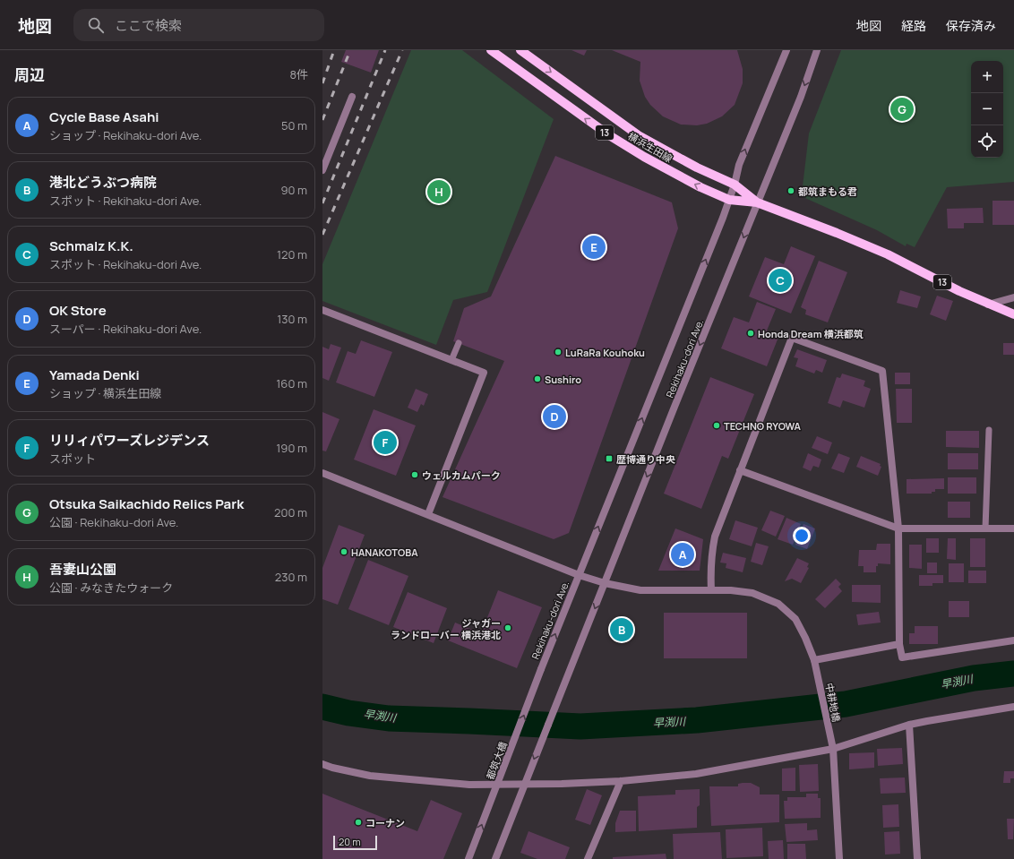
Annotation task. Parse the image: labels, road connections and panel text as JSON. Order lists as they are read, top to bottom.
{
  "streets": {
    "main road": ["13", "横浜生田線"],
    "street": ["Rekihaku-dori Ave.", "中耕地橋", "都筑大橋"]
  },
  "crossings": [
    ["横浜生田線", "Rekihaku-dori Ave."],
    ["Rekihaku-dori Ave.", "中耕地橋"],
    ["Rekihaku-dori Ave.", "都筑大橋"]
  ],
  "one_way": ["都筑大橋"],
  "water": ["早渕川"],
  "places": {
    "other": [
      "都筑まもる君",
      "Honda Dream 横浜都筑",
      "LuRaRa Kouhoku",
      "Sushiro",
      "TECHNO RYOWA",
      "ウェルカムパーク",
      "HANAKOTOBA",
      "ジャガー ランドローバー 横浜港北",
      "コーナン"
    ],
    "transit": ["歴博通り中央"]
  },
  "scale_bar": "20 m",
  "page": {
    "header": "地図",
    "search": "ここで検索",
    "nav": ["地図", "経路", "保存済み"],
    "heading": ["周辺", "8件"],
    "map_buttons": ["+", "−"],
    "pins": [
      "G",
      "H",
      "E",
      "C",
      "D",
      "F",
      "A",
      "B"
    ],
    "list": [
      {
        "mark": "A",
        "name": "Cycle Base Asahi",
        "note": "ショップ · Rekihaku-dori Ave.",
        "value": "50 m"
      },
      {
        "mark": "B",
        "name": "港北どうぶつ病院",
        "note": "スポット · Rekihaku-dori Ave.",
        "value": "90 m"
      },
      {
        "mark": "C",
        "name": "Schmalz K.K.",
        "note": "スポット · Rekihaku-dori Ave.",
        "value": "120 m"
      },
      {
        "mark": "D",
        "name": "OK Store",
        "note": "スーパー · Rekihaku-dori Ave.",
        "value": "130 m"
      },
      {
        "mark": "E",
        "name": "Yamada Denki",
        "note": "ショップ · 横浜生田線",
        "value": "160 m"
      },
      {
        "mark": "F",
        "name": "リリィパワーズレジデンス",
        "note": "スポット",
        "value": "190 m"
      },
      {
        "mark": "G",
        "name": "Otsuka Saikachido Relics Park",
        "note": "公園 · Rekihaku-dori Ave.",
        "value": "200 m"
      },
      {
        "mark": "H",
        "name": "吾妻山公園",
        "note": "公園 · みなきたウォーク",
        "value": "230 m"
      }
    ],
    "scale": "20 m"
  }
}
